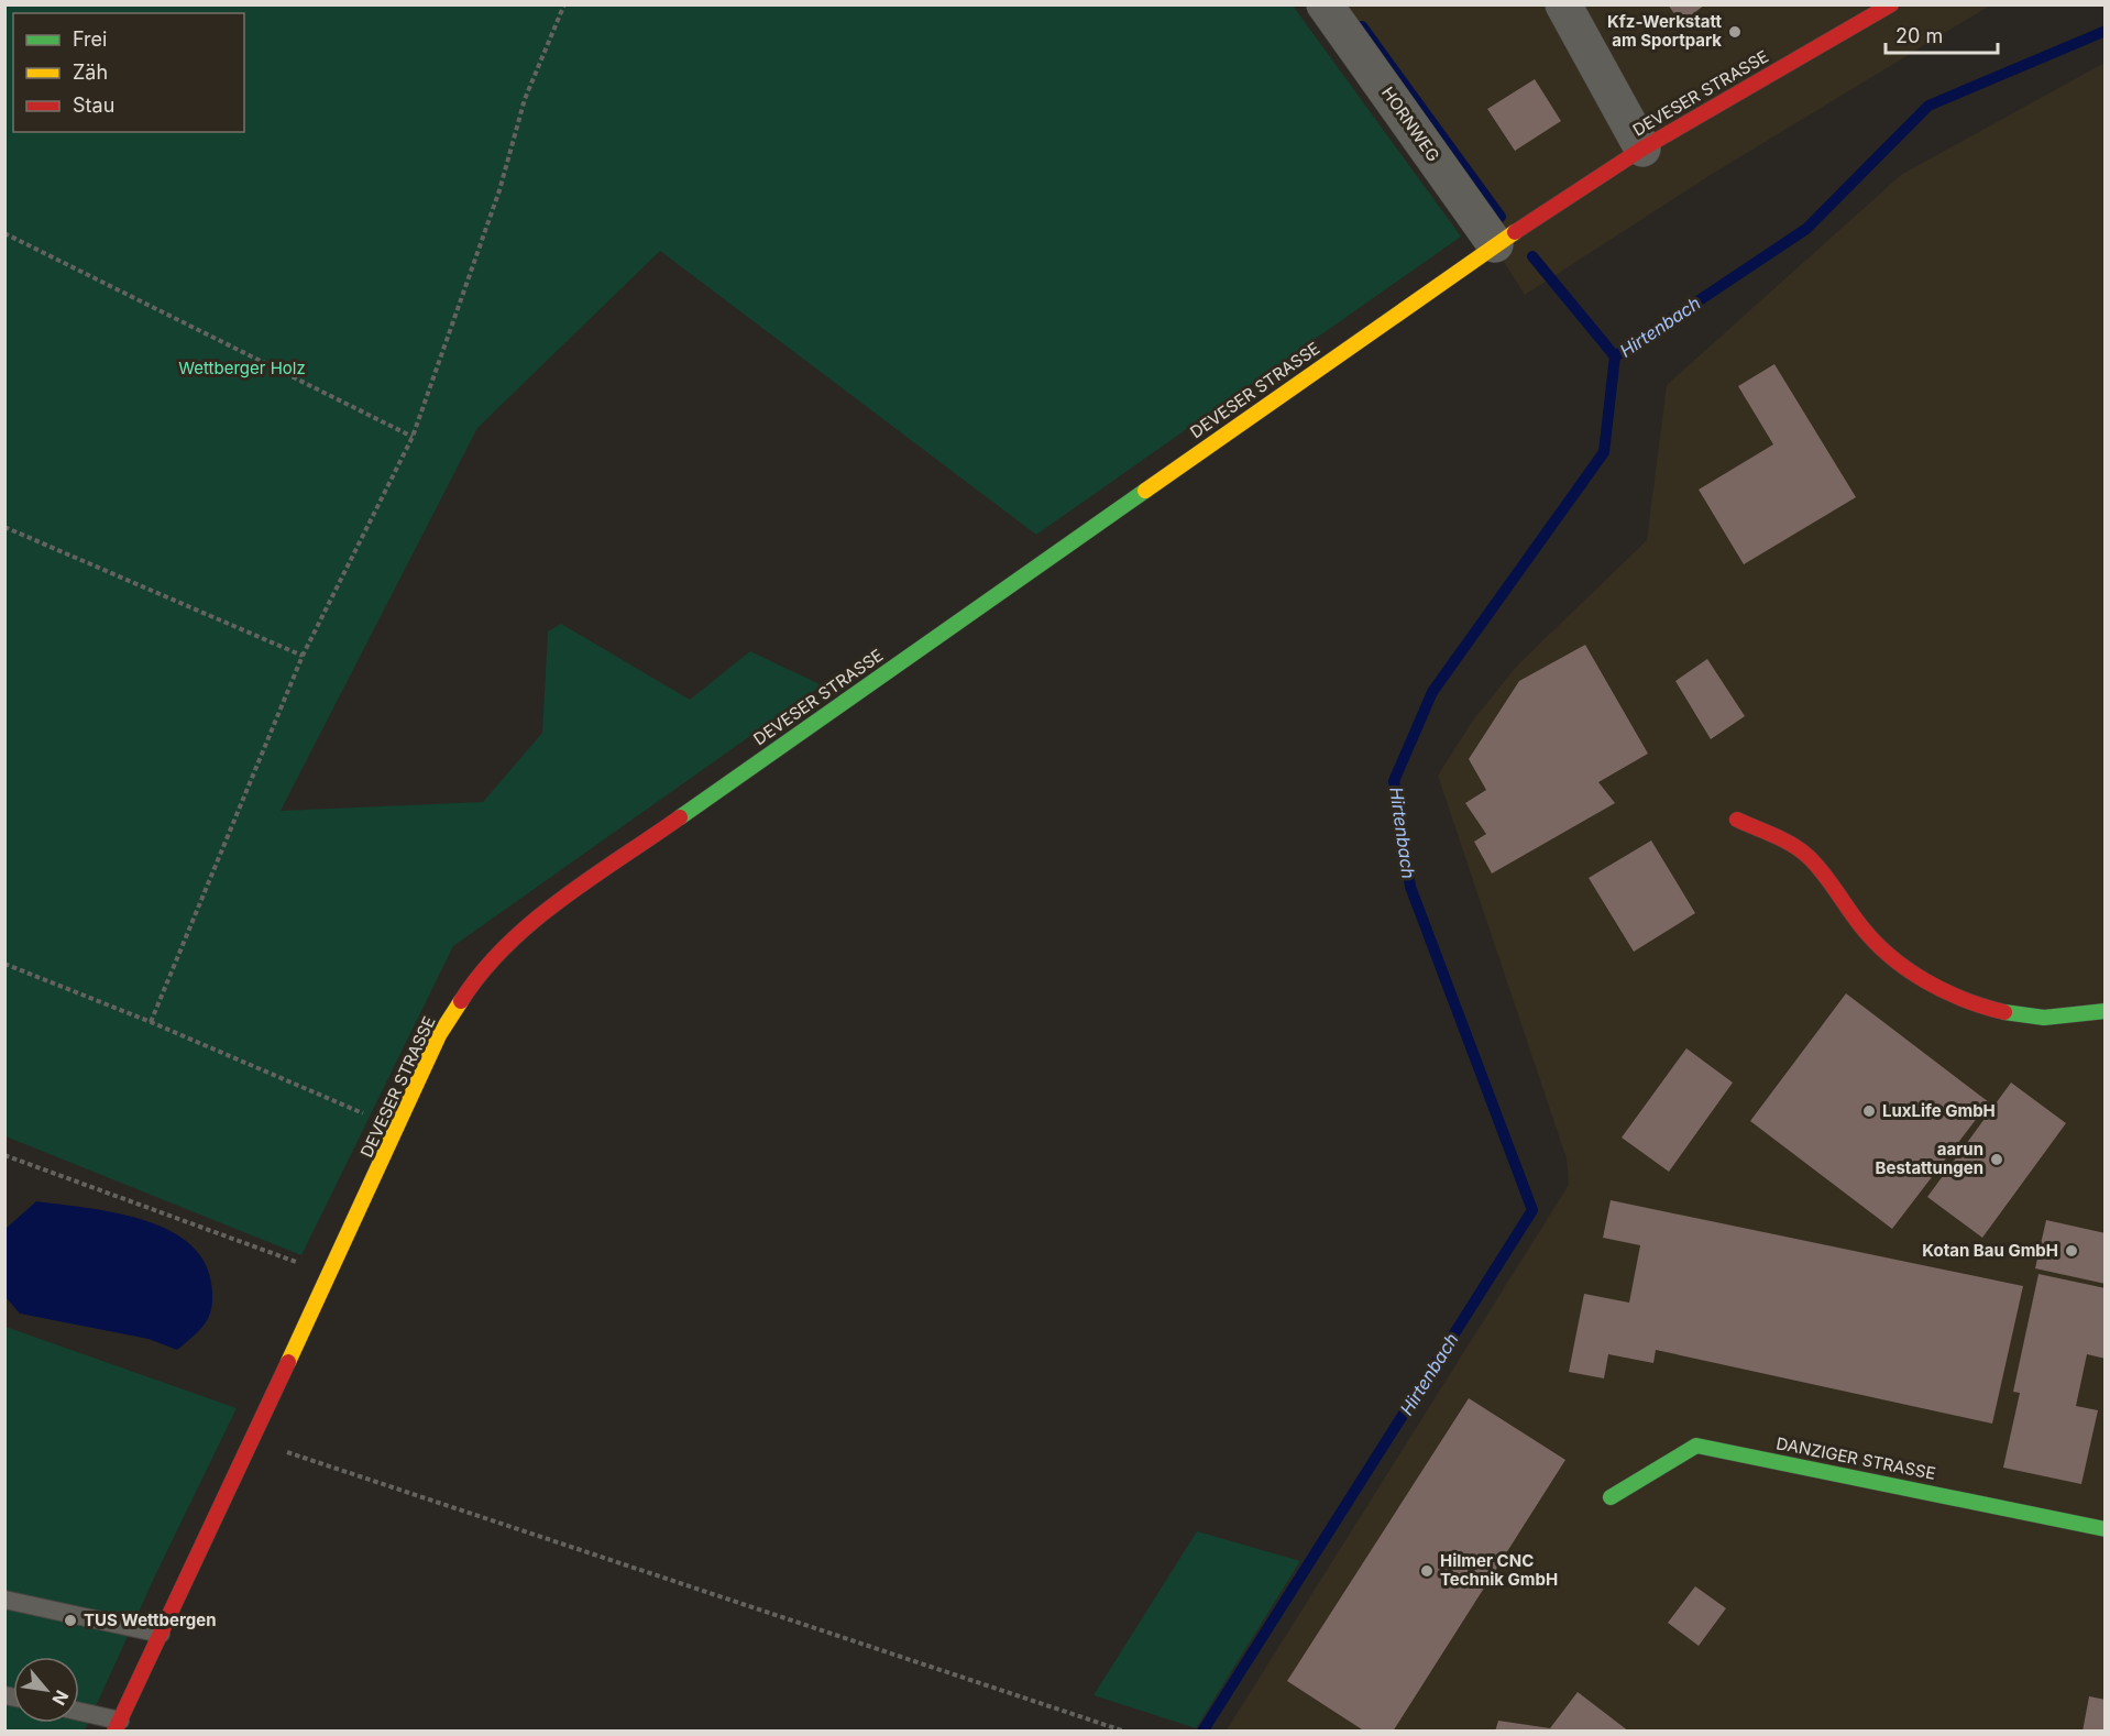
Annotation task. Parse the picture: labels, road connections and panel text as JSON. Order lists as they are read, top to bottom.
{
  "streets": {
    "street": ["DEVESER STRASSE", "HORNWEG", "DANZIGER STRASSE"]
  },
  "crossings": [
    ["DEVESER STRASSE", "HORNWEG"]
  ],
  "water": ["Hirtenbach"],
  "parks": ["Wettberger Holz"],
  "places": [
    "Kfz-Werkstatt am Sportpark",
    "LuxLife GmbH",
    "aarun Bestattungen",
    "Kotan Bau GmbH",
    "Hilmer CNC Technik GmbH",
    "TUS Wettbergen"
  ],
  "legend": ["Frei", "Zäh", "Stau"],
  "scale_bar": "20 m",
  "north": "bottom right"
}
